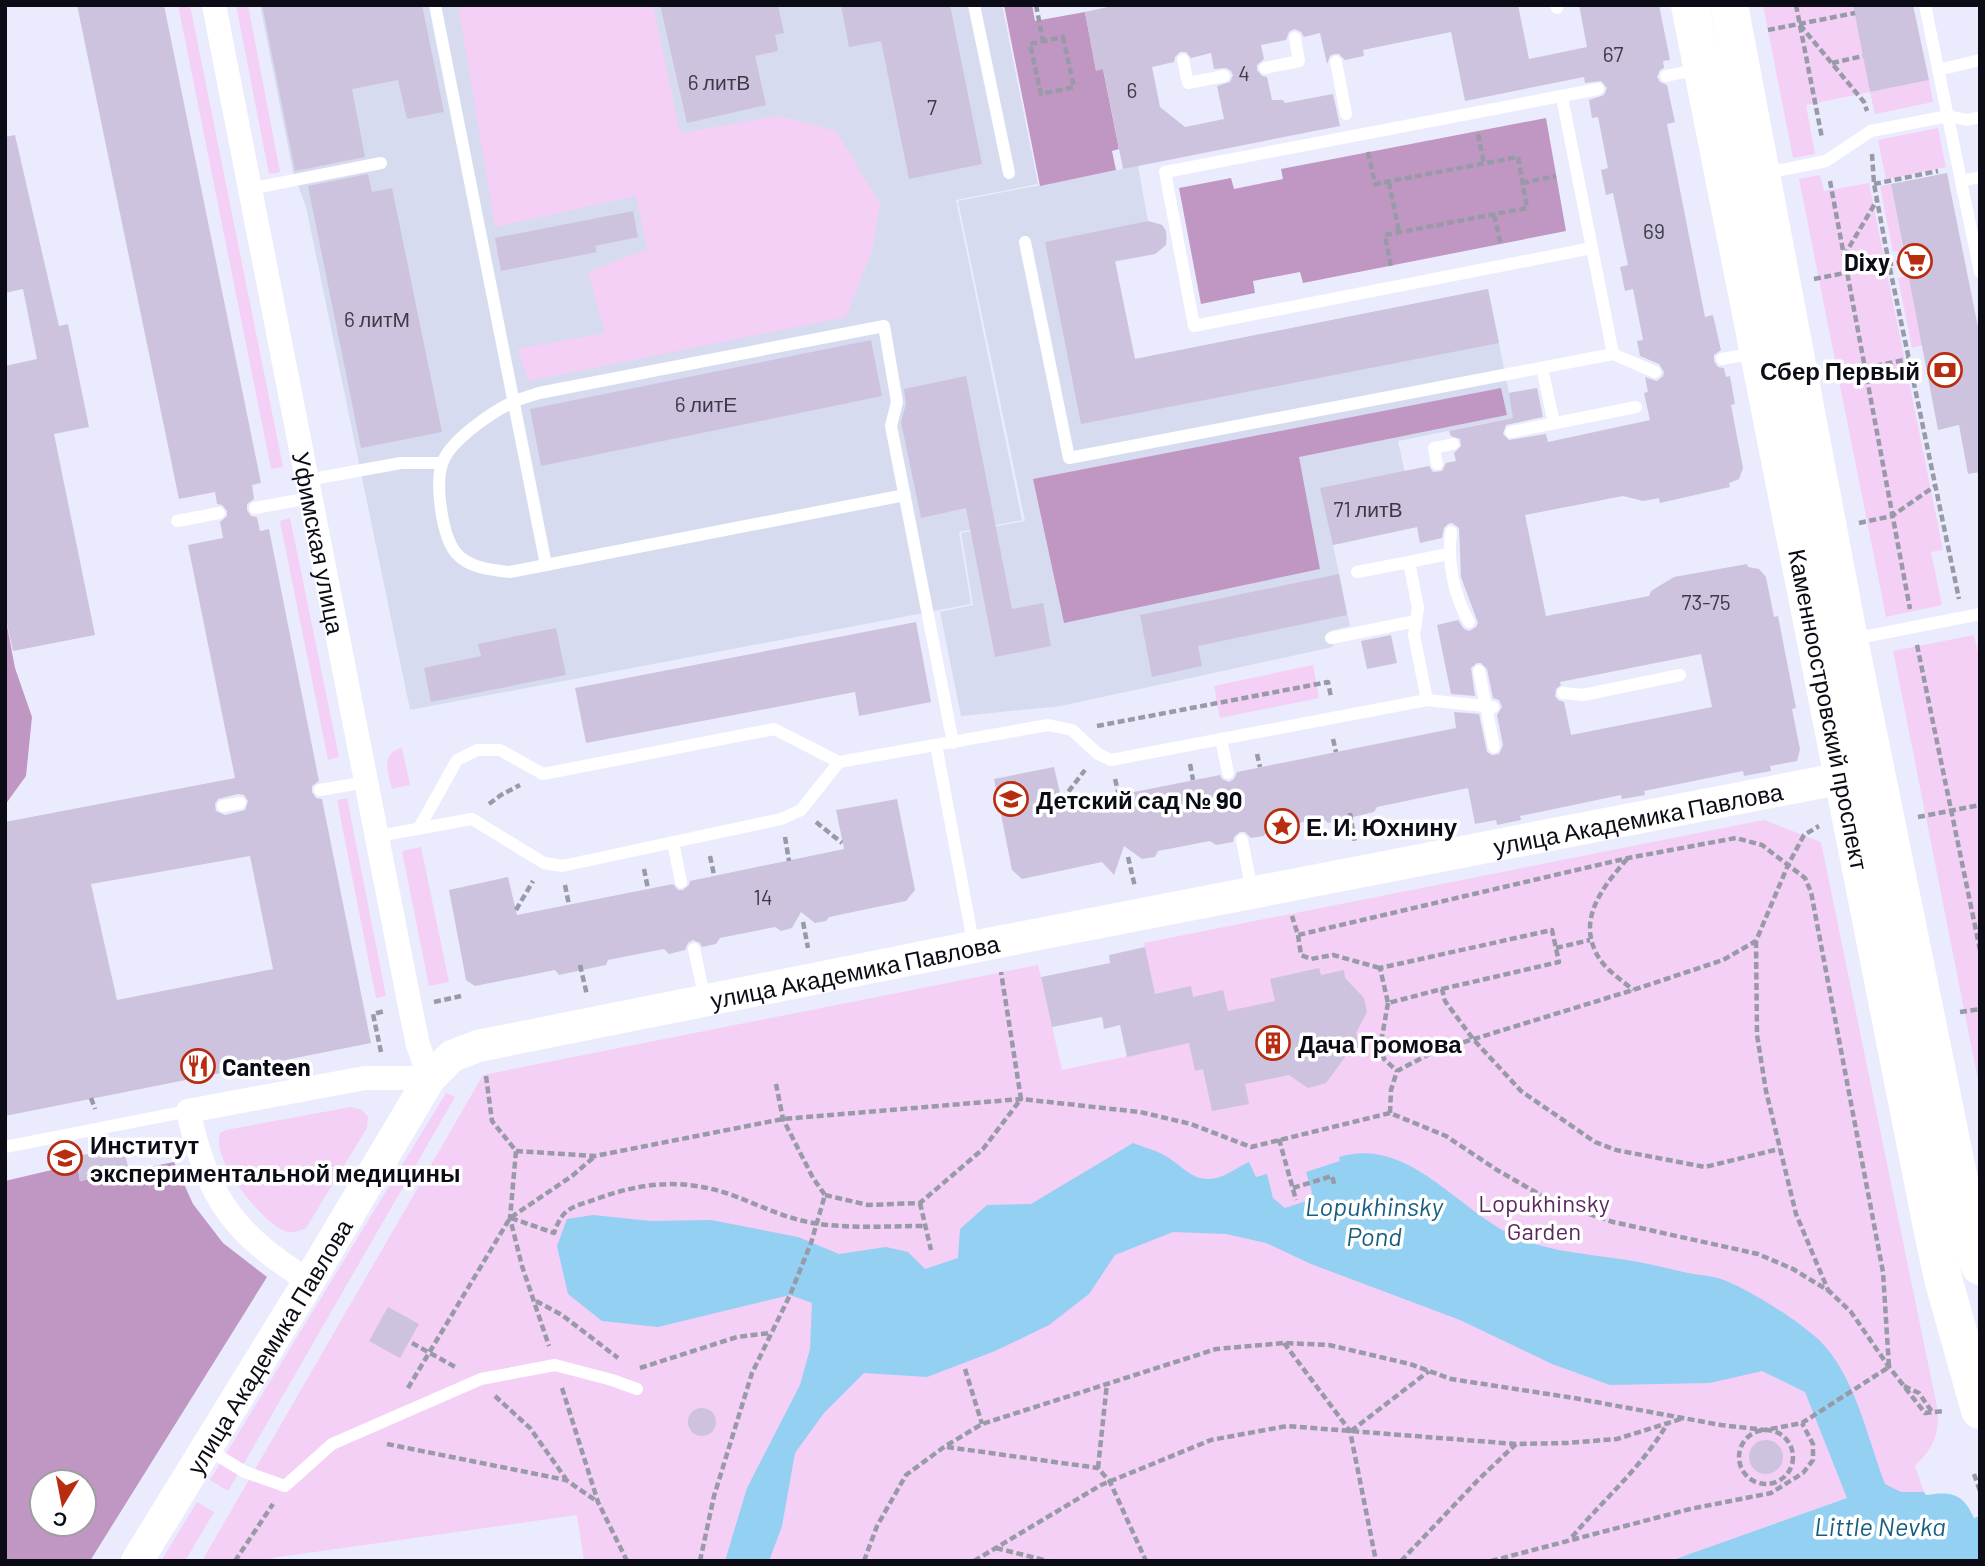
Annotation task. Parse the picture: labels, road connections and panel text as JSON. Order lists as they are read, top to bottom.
{
  "streets": {
    "main road": ["Каменноостровский проспект"],
    "street": ["Уфимская улица", "улица Академика Павлова"]
  },
  "crossings": [
    ["Уфимская улица", "улица Академика Павлова"],
    ["Каменноостровский проспект", "улица Академика Павлова"]
  ],
  "water": ["Lopukhinsky Pond", "Little Nevka"],
  "parks": ["Lopukhinsky Garden"],
  "places": {
    "supermarket": ["Dixy"],
    "bank": ["Сбер Первый"],
    "school or university": ["Детский сад № 90", "Институт экспериментальной медицины"],
    "place": ["Е. И. Юхнину"],
    "building": ["Дача Громова"],
    "restaurant": ["Canteen"]
  },
  "house_numbers": [
    "67",
    "4",
    "6 литВ",
    "6",
    "7",
    "69",
    "6 литМ",
    "6 литЕ",
    "71 литВ",
    "73-75",
    "14"
  ],
  "north": "bottom"
}
